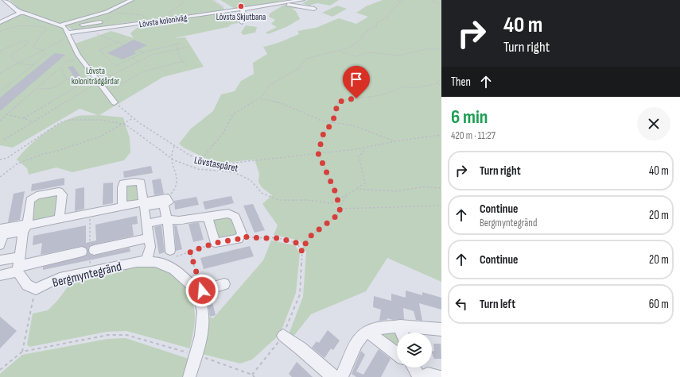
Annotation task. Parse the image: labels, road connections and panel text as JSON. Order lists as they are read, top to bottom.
{
  "streets": {
    "street": ["Lövsta koloniväg", "Bergmyntegränd"],
    "path": ["Lövstaspåret"]
  },
  "parks": ["Lövsta koloniträdgårdar"],
  "places": ["Lövsta Skjutbana"],
  "page": {
    "turn": ["40 m", "Turn right"],
    "then": "Then",
    "heading": ["6 min", "420 m · 11:27"],
    "list": [
      {
        "name": "Turn right",
        "value": "40 m"
      },
      {
        "name": "Continue",
        "note": "Bergmyntegränd",
        "value": "20 m"
      },
      {
        "name": "Continue",
        "value": "20 m"
      },
      {
        "name": "Turn left",
        "value": "60 m"
      }
    ]
  }
}
